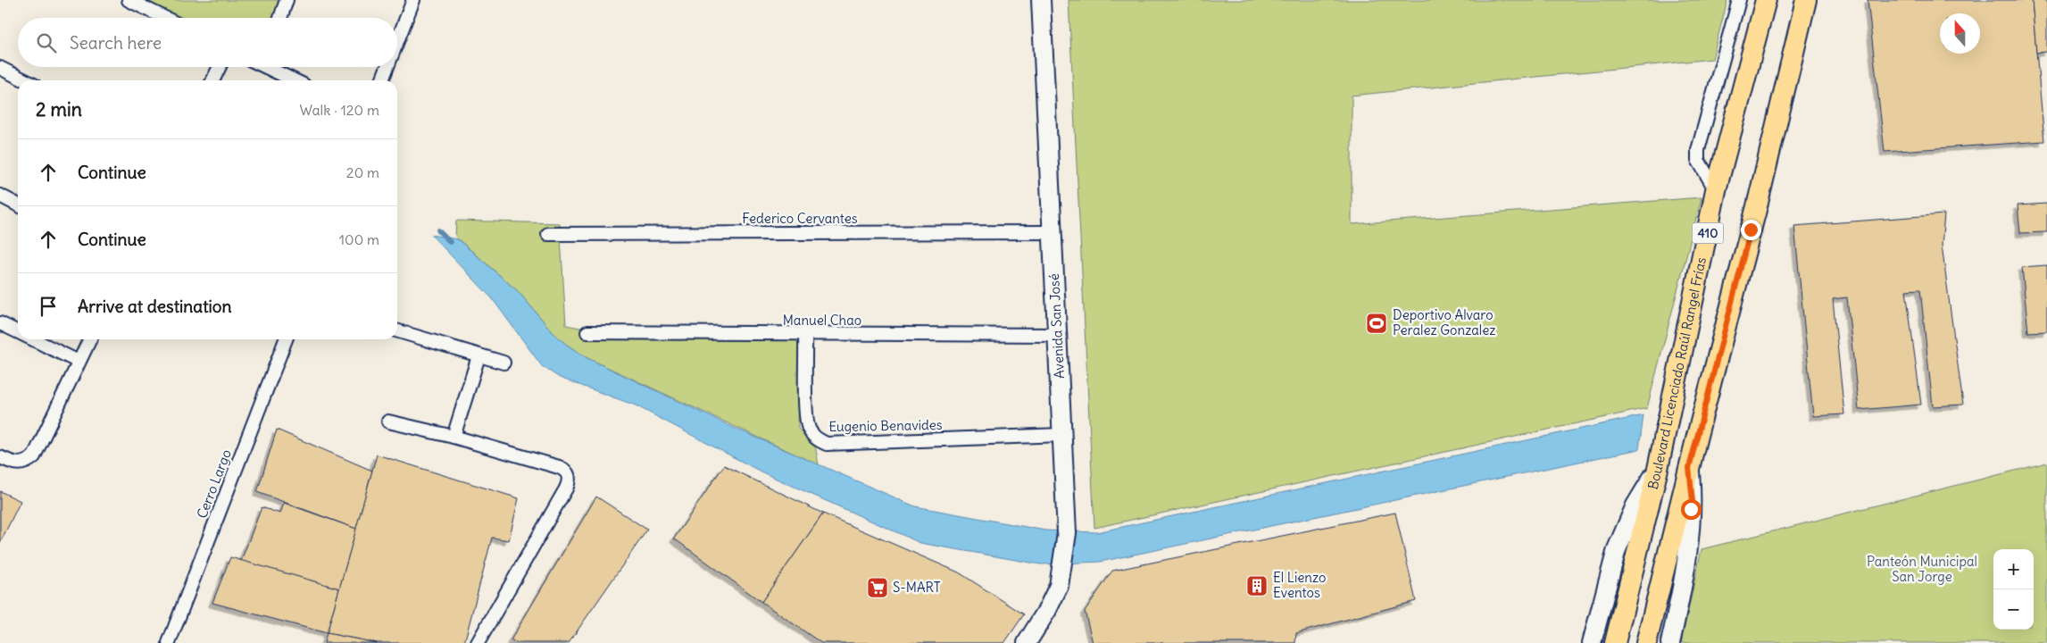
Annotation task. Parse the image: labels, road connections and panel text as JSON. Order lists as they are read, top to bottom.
{
  "streets": {
    "main road": ["410", "Boulevard Licenciado Raúl Rangel Frías"],
    "street": [
      "Federico Cervantes",
      "Manuel Chao",
      "Avenida San José",
      "Eugenio Benavides",
      "Cerro Largo"
    ]
  },
  "crossings": [
    ["Federico Cervantes", "Avenida San José"],
    ["Manuel Chao", "Avenida San José"],
    ["Manuel Chao", "Eugenio Benavides"],
    ["Avenida San José", "Eugenio Benavides"]
  ],
  "parks": ["Panteón Municipal San Jorge"],
  "places": {
    "sports": ["Deportivo Alvaro Peralez Gonzalez"],
    "building": ["El Lienzo Eventos"],
    "supermarket": ["S-MART"]
  },
  "north": "top",
  "page": {
    "search": "Search here",
    "heading": ["2 min", "Walk · 120 m"],
    "list": [
      ["Continue", "20 m"],
      ["Continue", "100 m"],
      "Arrive at destination"
    ],
    "map_buttons": ["+", "−"]
  }
}
